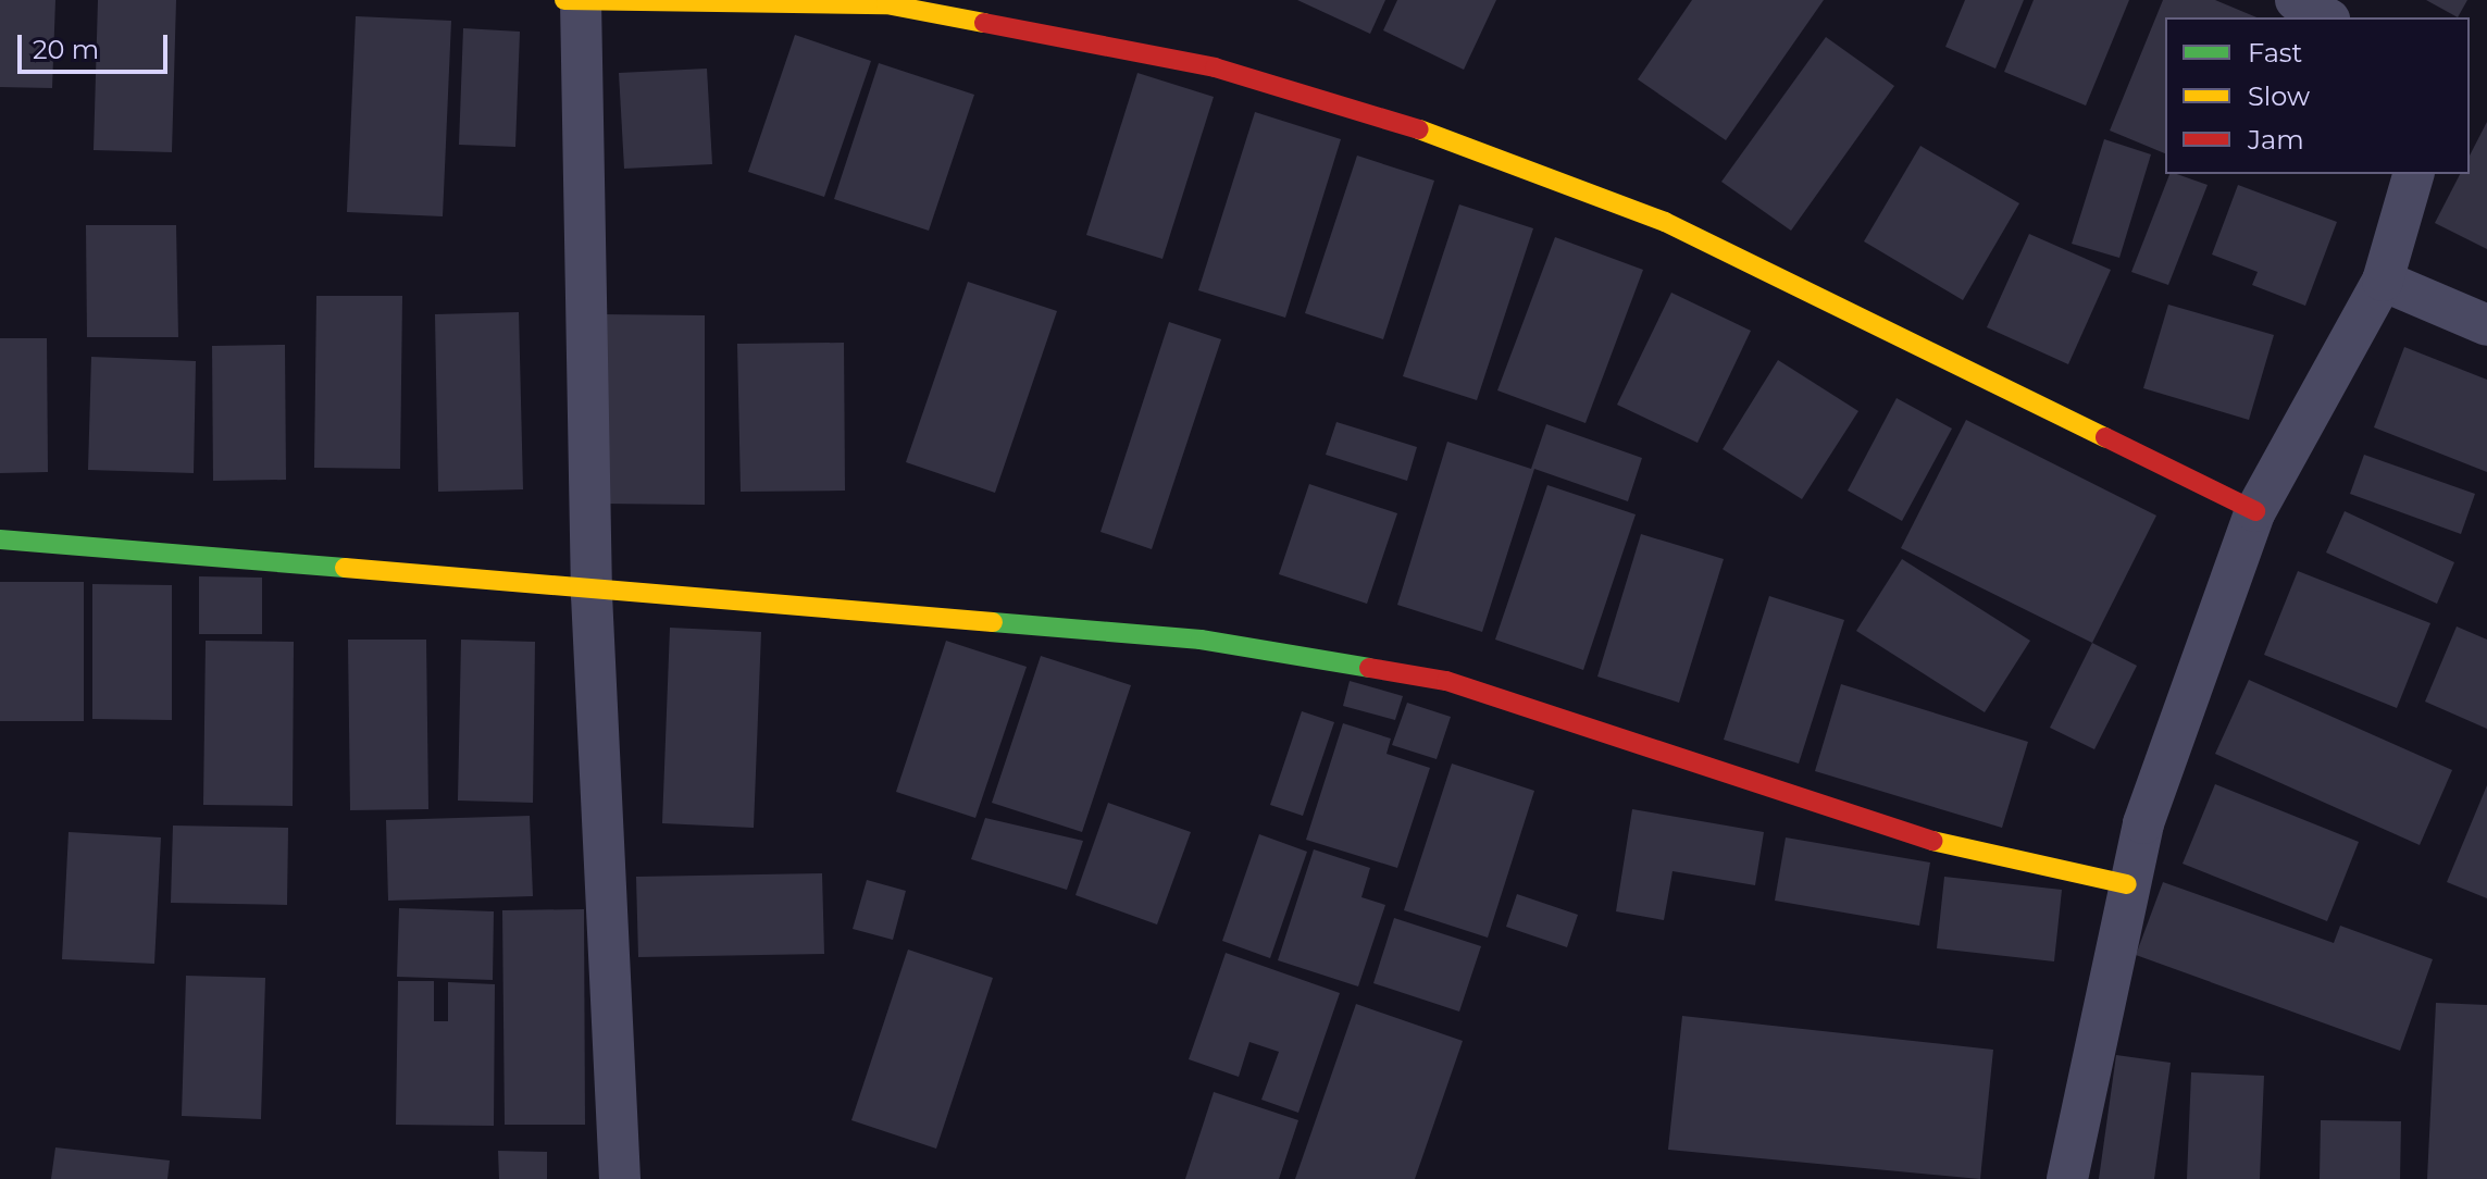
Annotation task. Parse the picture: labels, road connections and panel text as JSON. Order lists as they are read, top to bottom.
{
  "legend": ["Fast", "Slow", "Jam"],
  "scale_bar": "20 m"
}
